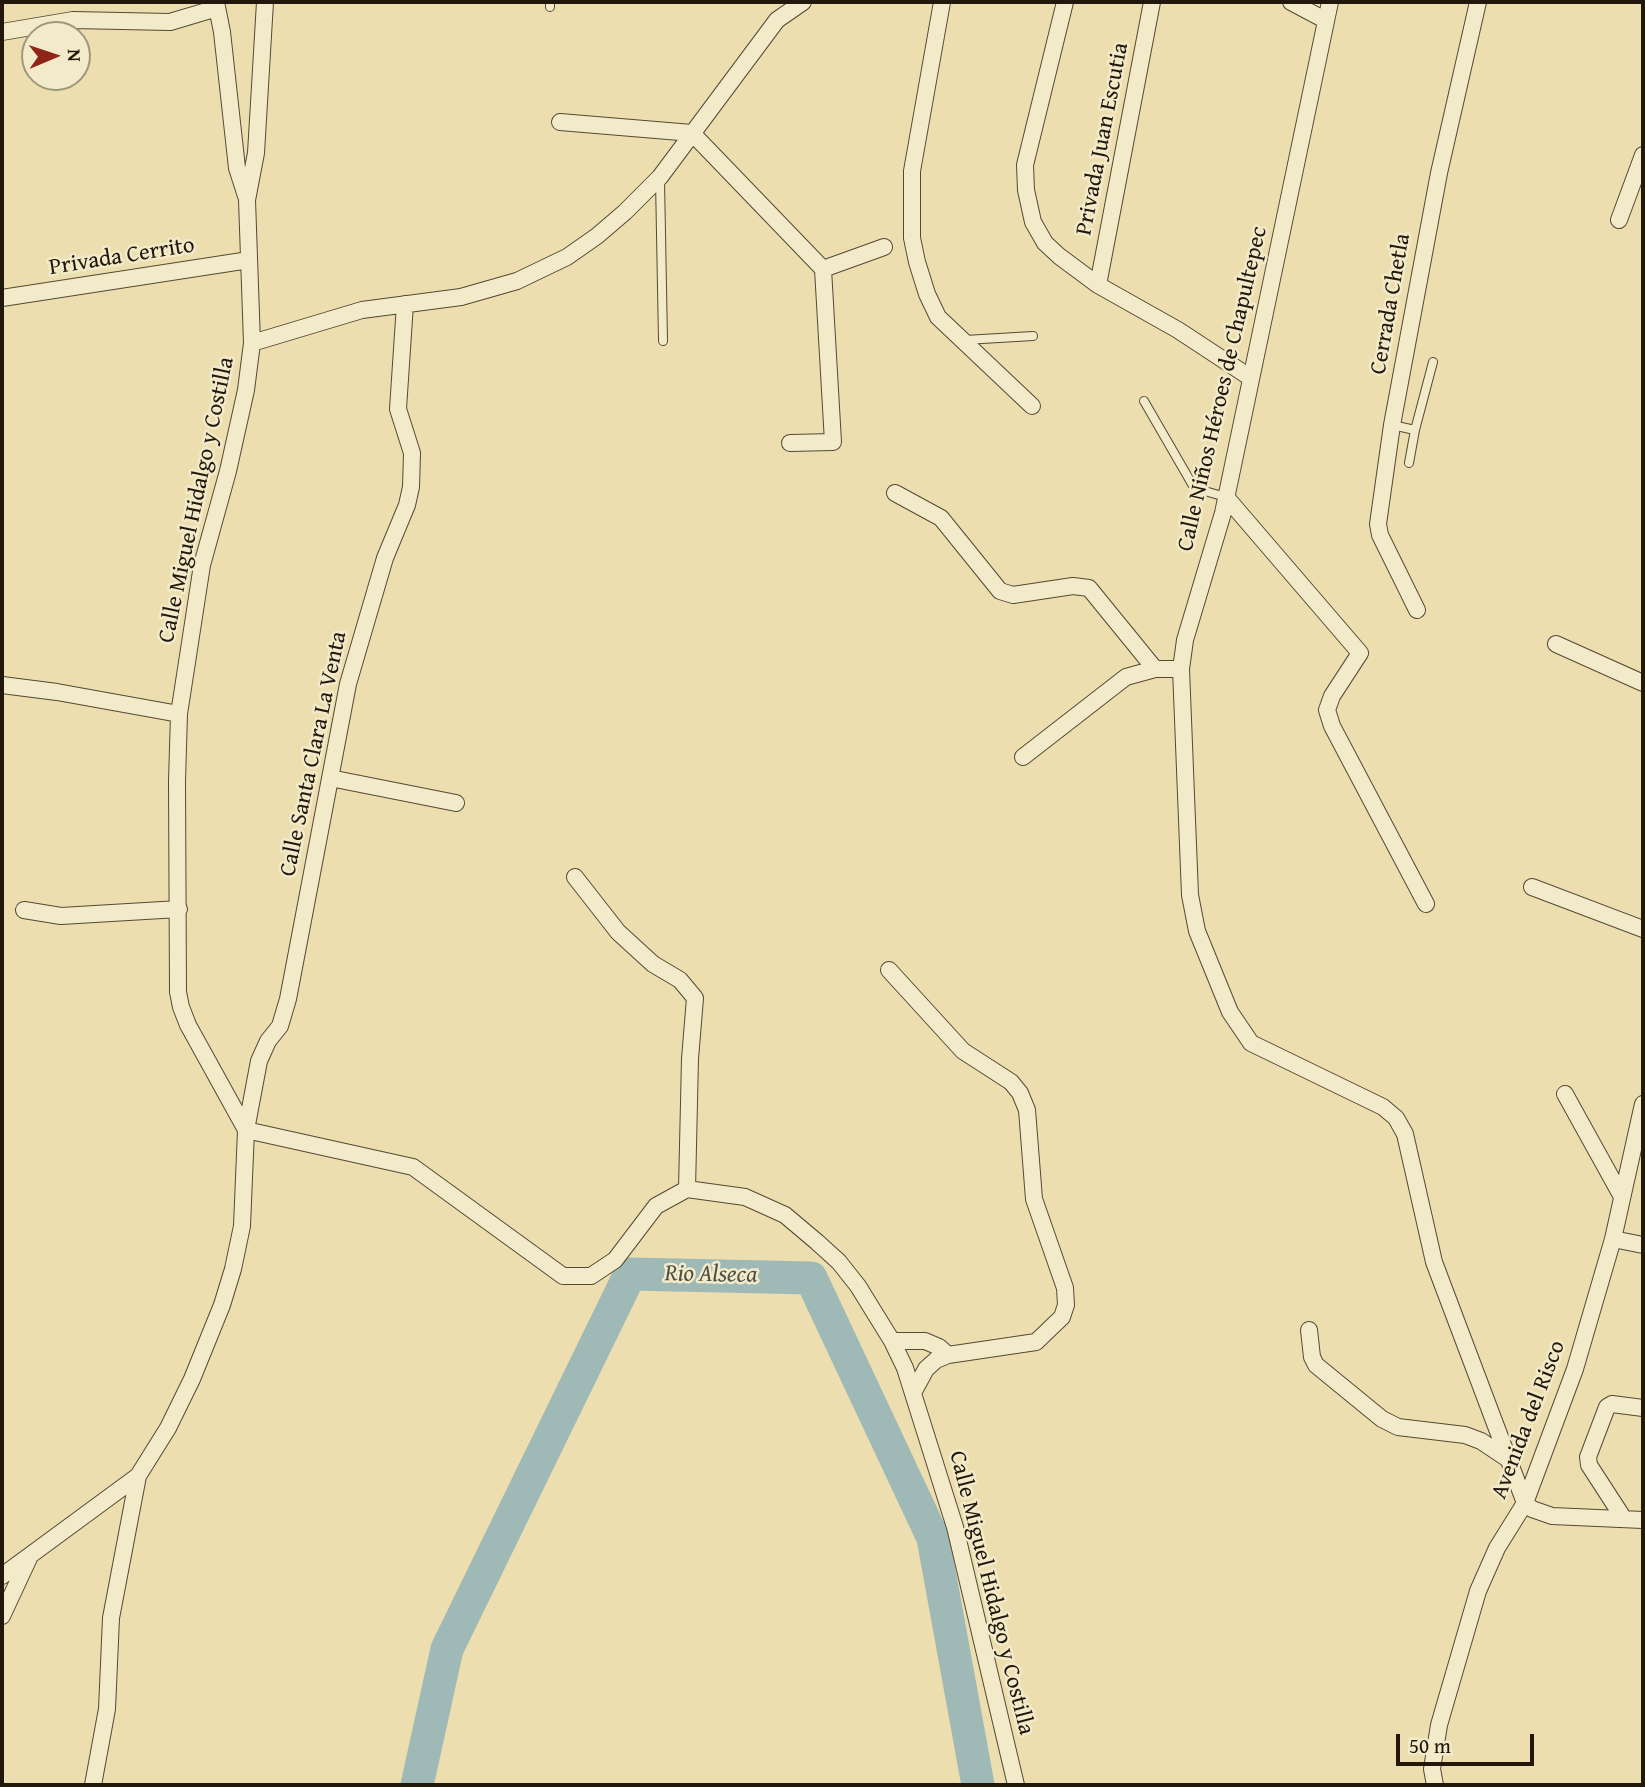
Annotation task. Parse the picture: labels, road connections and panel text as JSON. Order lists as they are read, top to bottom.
{
  "streets": {
    "street": [
      "Privada Juan Escutia",
      "Privada Cerrito",
      "Cerrada Chetla",
      "Calle Niños Héroes de Chapultepec",
      "Calle Miguel Hidalgo y Costilla",
      "Calle Santa Clara La Venta",
      "Avenida del Risco"
    ]
  },
  "crossings": [
    ["Privada Cerrito", "Calle Miguel Hidalgo y Costilla"],
    ["Calle Niños Héroes de Chapultepec", "Avenida del Risco"],
    ["Calle Miguel Hidalgo y Costilla", "Calle Santa Clara La Venta"]
  ],
  "water": ["Rio Alseca"],
  "scale_bar": "50 m",
  "north": "right"
}
